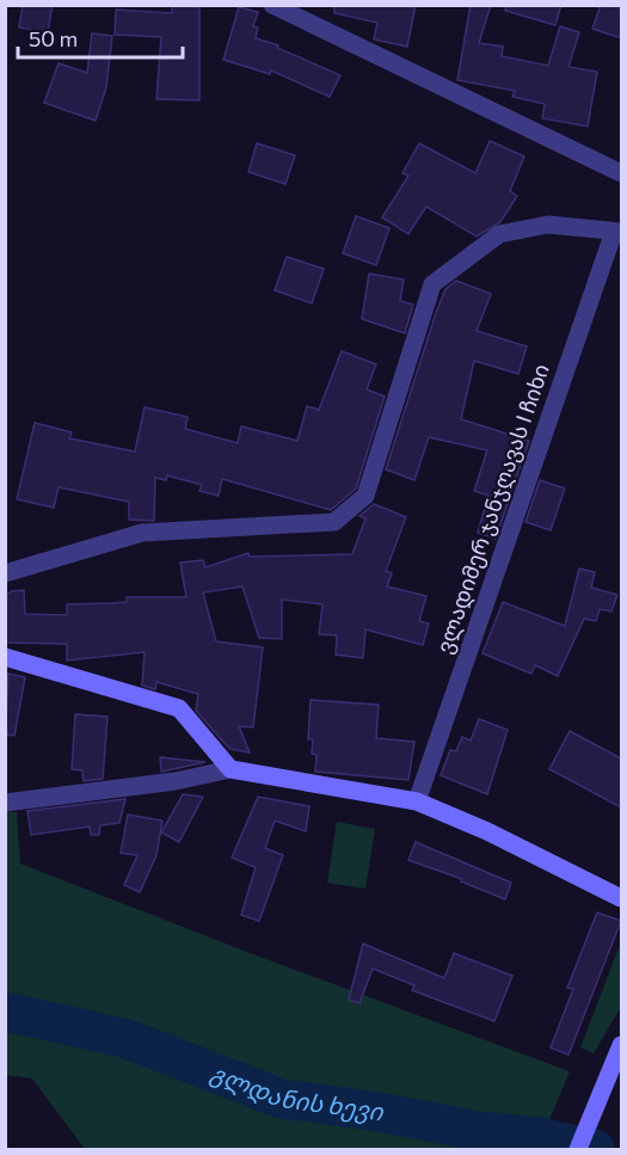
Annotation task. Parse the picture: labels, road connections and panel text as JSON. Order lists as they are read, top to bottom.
{
  "streets": {
    "street": ["ვლადიმერ ჯანჯღავას I ჩიხი"]
  },
  "water": ["გლდანის ხევი"],
  "scale_bar": "50 m"
}
